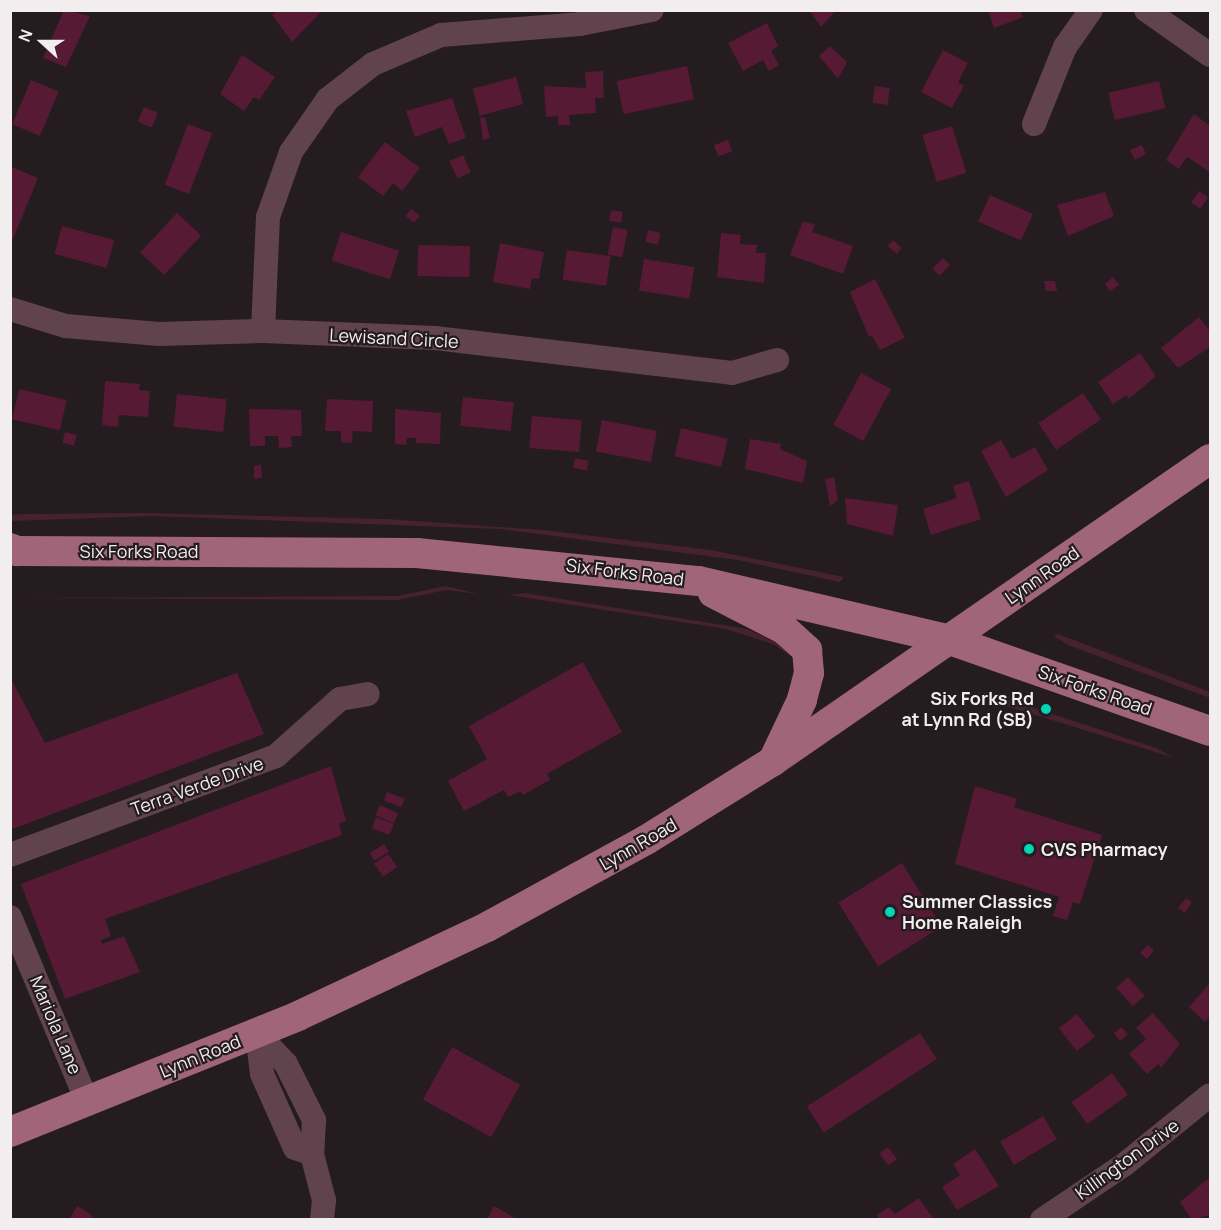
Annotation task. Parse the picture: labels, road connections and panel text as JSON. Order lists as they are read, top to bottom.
{
  "streets": {
    "main road": ["Six Forks Road", "Lynn Road"],
    "street": [
      "Lewisand Circle",
      "Terra Verde Drive",
      "Mariola Lane",
      "Killington Drive"
    ]
  },
  "crossings": [
    ["Six Forks Road", "Lynn Road"],
    ["Lynn Road", "Mariola Lane"]
  ],
  "places": ["Six Forks Rd at Lynn Rd (SB)", "CVS Pharmacy", "Summer Classics Home Raleigh"],
  "north": "left"
}
